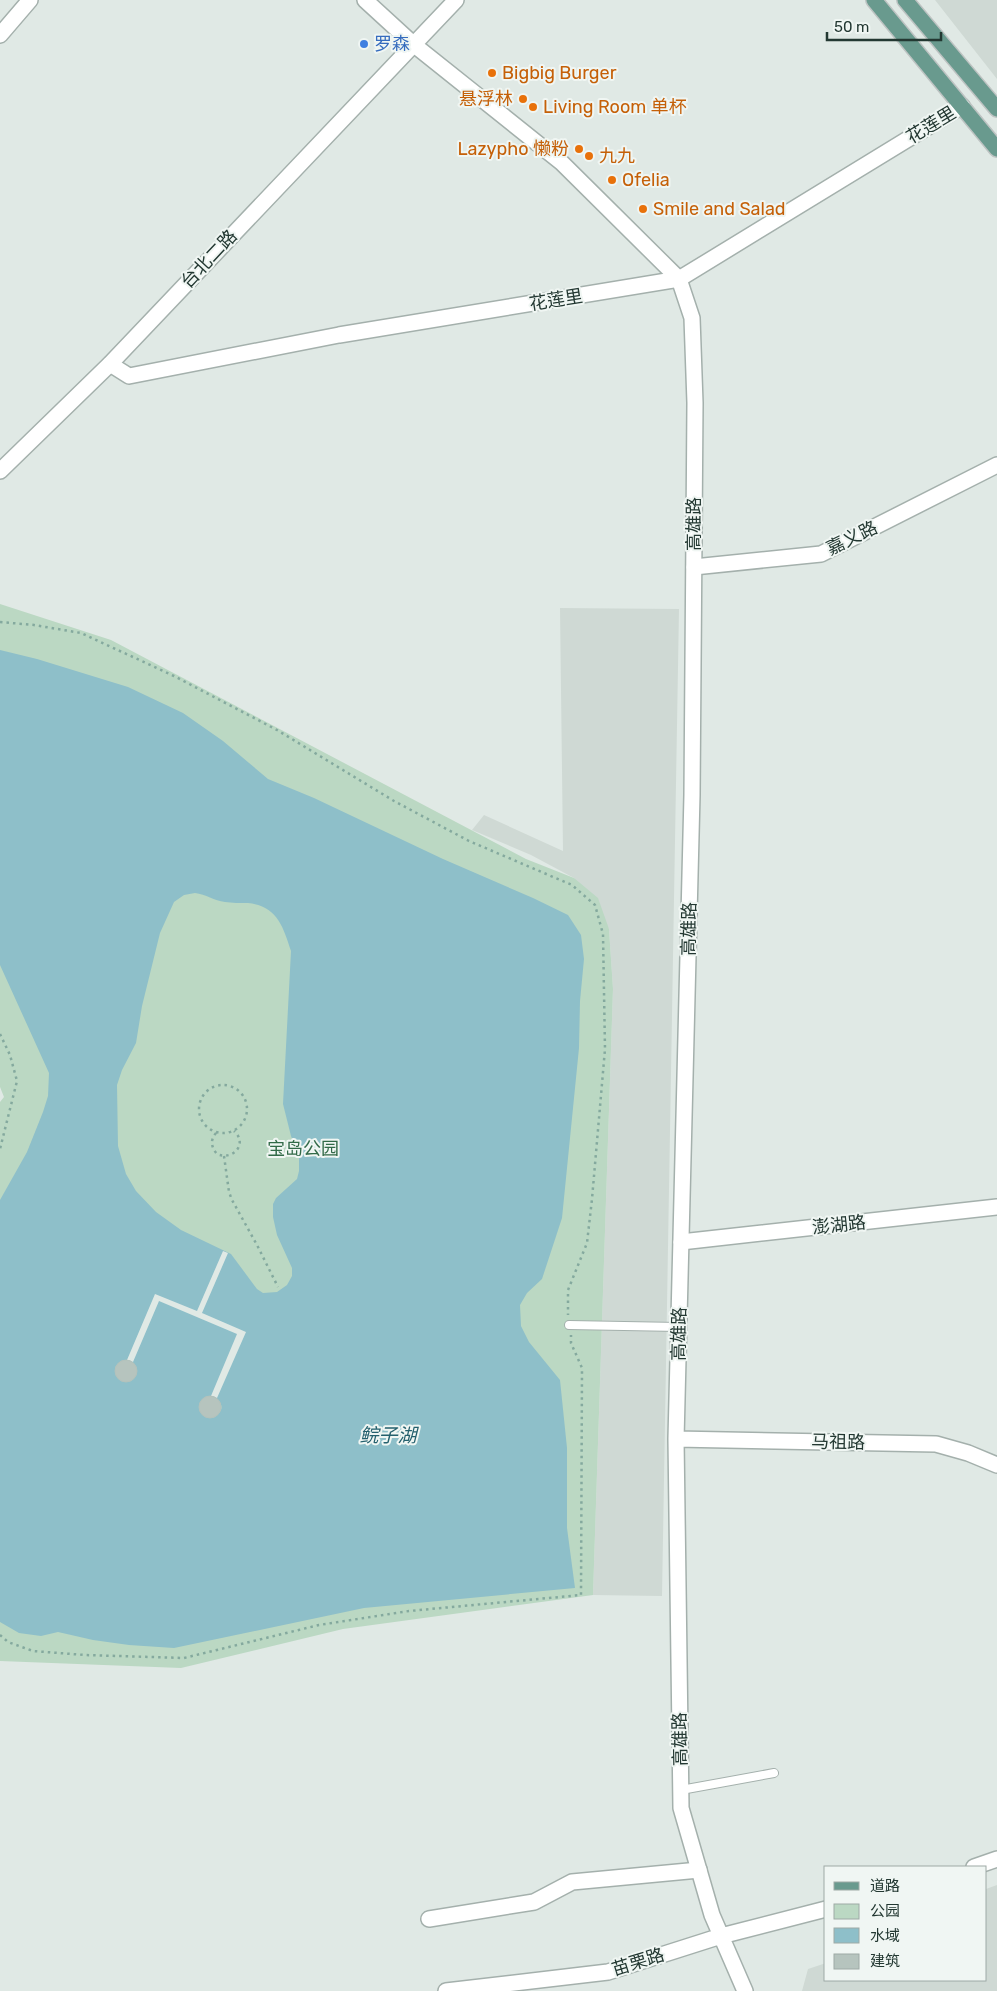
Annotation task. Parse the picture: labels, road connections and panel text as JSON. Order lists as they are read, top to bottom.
{
  "streets": {
    "street": [
      "花莲里",
      "台北二路",
      "高雄路",
      "嘉义路",
      "澎湖路",
      "马祖路",
      "苗栗路"
    ]
  },
  "crossings": [
    ["花莲里", "台北二路"],
    ["花莲里", "高雄路"],
    ["台北二路", "高雄路"],
    ["高雄路", "嘉义路"],
    ["高雄路", "澎湖路"],
    ["高雄路", "马祖路"],
    ["高雄路", "苗栗路"]
  ],
  "water": ["鲩子湖"],
  "parks": ["宝岛公园"],
  "places": [
    "罗森",
    "Bigbig Burger",
    "悬浮林",
    "Living Room 单杯",
    "Lazypho 懒粉",
    "九九",
    "Ofelia",
    "Smile and Salad"
  ],
  "legend": [
    "道路",
    "公园",
    "水域",
    "建筑"
  ],
  "scale_bar": "50 m"
}
